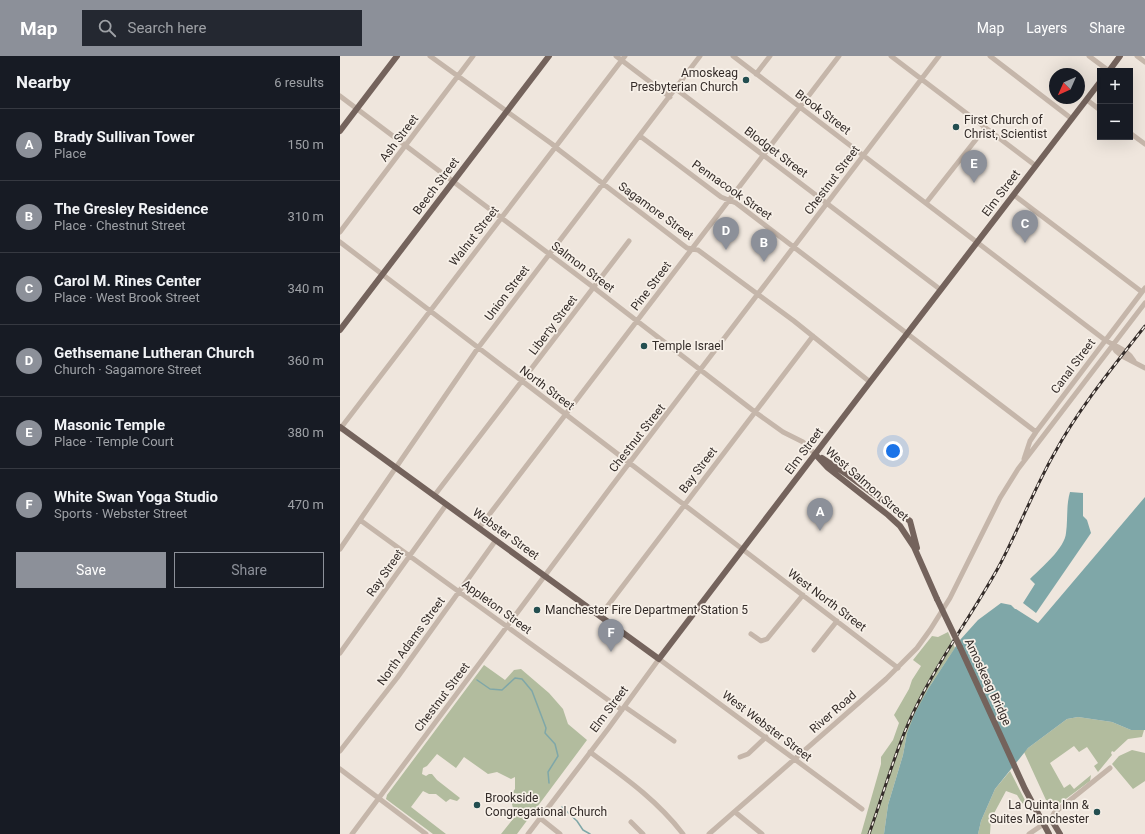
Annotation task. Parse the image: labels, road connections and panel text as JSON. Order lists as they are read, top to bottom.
{
  "streets": {
    "main road": [
      "Beech Street",
      "Elm Street",
      "West Salmon Street",
      "Webster Street",
      "Amoskeag Bridge"
    ],
    "street": [
      "Brook Street",
      "Ash Street",
      "Blodget Street",
      "Chestnut Street",
      "Pennacook Street",
      "Sagamore Street",
      "Walnut Street",
      "Salmon Street",
      "Pine Street",
      "Union Street",
      "Liberty Street",
      "Canal Street",
      "North Street",
      "Bay Street",
      "Ray Street",
      "West North Street",
      "Appleton Street",
      "North Adams Street",
      "River Road",
      "West Webster Street"
    ]
  },
  "crossings": [
    ["Brook Street", "Chestnut Street"],
    ["Brook Street", "Elm Street"],
    ["Brook Street", "Pine Street"],
    ["Brook Street", "Canal Street"],
    ["Ash Street", "Sagamore Street"],
    ["Ash Street", "Salmon Street"],
    ["Blodget Street", "Chestnut Street"],
    ["Blodget Street", "Elm Street"],
    ["Blodget Street", "Pine Street"],
    ["Blodget Street", "Union Street"],
    ["Chestnut Street", "Pennacook Street"],
    ["Chestnut Street", "Sagamore Street"],
    ["Chestnut Street", "Salmon Street"],
    ["Chestnut Street", "North Street"],
    ["Chestnut Street", "Webster Street"],
    ["Chestnut Street", "Appleton Street"],
    ["Beech Street", "Sagamore Street"],
    ["Beech Street", "Salmon Street"],
    ["Beech Street", "North Street"],
    ["Pennacook Street", "Elm Street"],
    ["Pennacook Street", "Pine Street"],
    ["Pennacook Street", "Union Street"],
    ["Pennacook Street", "Canal Street"],
    ["Elm Street", "Sagamore Street"],
    ["Elm Street", "Salmon Street"],
    ["Elm Street", "North Street"],
    ["Elm Street", "West Salmon Street"],
    ["Elm Street", "Webster Street"],
    ["Elm Street", "West North Street"],
    ["Elm Street", "Appleton Street"],
    ["Elm Street", "West Webster Street"],
    ["Sagamore Street", "Walnut Street"],
    ["Sagamore Street", "Pine Street"],
    ["Sagamore Street", "Union Street"],
    ["Sagamore Street", "Bay Street"],
    ["Walnut Street", "Salmon Street"],
    ["Walnut Street", "North Street"],
    ["Walnut Street", "Webster Street"],
    ["Salmon Street", "Pine Street"],
    ["Salmon Street", "Union Street"],
    ["Salmon Street", "Liberty Street"],
    ["Salmon Street", "Bay Street"],
    ["Salmon Street", "West Salmon Street"],
    ["Pine Street", "North Street"],
    ["Pine Street", "Webster Street"],
    ["Union Street", "North Street"],
    ["Union Street", "Webster Street"],
    ["Union Street", "Appleton Street"],
    ["Liberty Street", "North Street"],
    ["Liberty Street", "Webster Street"],
    ["Canal Street", "River Road"],
    ["North Street", "Bay Street"],
    ["North Street", "West North Street"],
    ["Bay Street", "Webster Street"],
    ["West Salmon Street", "Amoskeag Bridge"],
    ["Webster Street", "Ray Street"],
    ["Webster Street", "North Adams Street"],
    ["Webster Street", "West Webster Street"],
    ["Ray Street", "Appleton Street"],
    ["West North Street", "River Road"],
    ["Appleton Street", "North Adams Street"],
    ["River Road", "West Webster Street"]
  ],
  "places": [
    "Amoskeag Presbyterian Church",
    "First Church of Christ, Scientist",
    "Temple Israel",
    "Manchester Fire Department Station 5",
    "Brookside Congregational Church",
    "La Quinta Inn & Suites Manchester"
  ],
  "north": "bottom left",
  "page": {
    "header": "Map",
    "search": "Search here",
    "nav": ["Map", "Layers", "Share"],
    "heading": ["Nearby", "6 results"],
    "map_buttons": ["+", "−"],
    "list": [
      {
        "mark": "A",
        "name": "Brady Sullivan Tower",
        "note": "Place",
        "value": "150 m"
      },
      {
        "mark": "B",
        "name": "The Gresley Residence",
        "note": "Place · Chestnut Street",
        "value": "310 m"
      },
      {
        "mark": "C",
        "name": "Carol M. Rines Center",
        "note": "Place · West Brook Street",
        "value": "340 m"
      },
      {
        "mark": "D",
        "name": "Gethsemane Lutheran Church",
        "note": "Church · Sagamore Street",
        "value": "360 m"
      },
      {
        "mark": "E",
        "name": "Masonic Temple",
        "note": "Place · Temple Court",
        "value": "380 m"
      },
      {
        "mark": "F",
        "name": "White Swan Yoga Studio",
        "note": "Sports · Webster Street",
        "value": "470 m"
      }
    ],
    "pins": [
      "E",
      "C",
      "D",
      "B",
      "A",
      "F"
    ],
    "buttons": ["Save", "Share"]
  }
}
